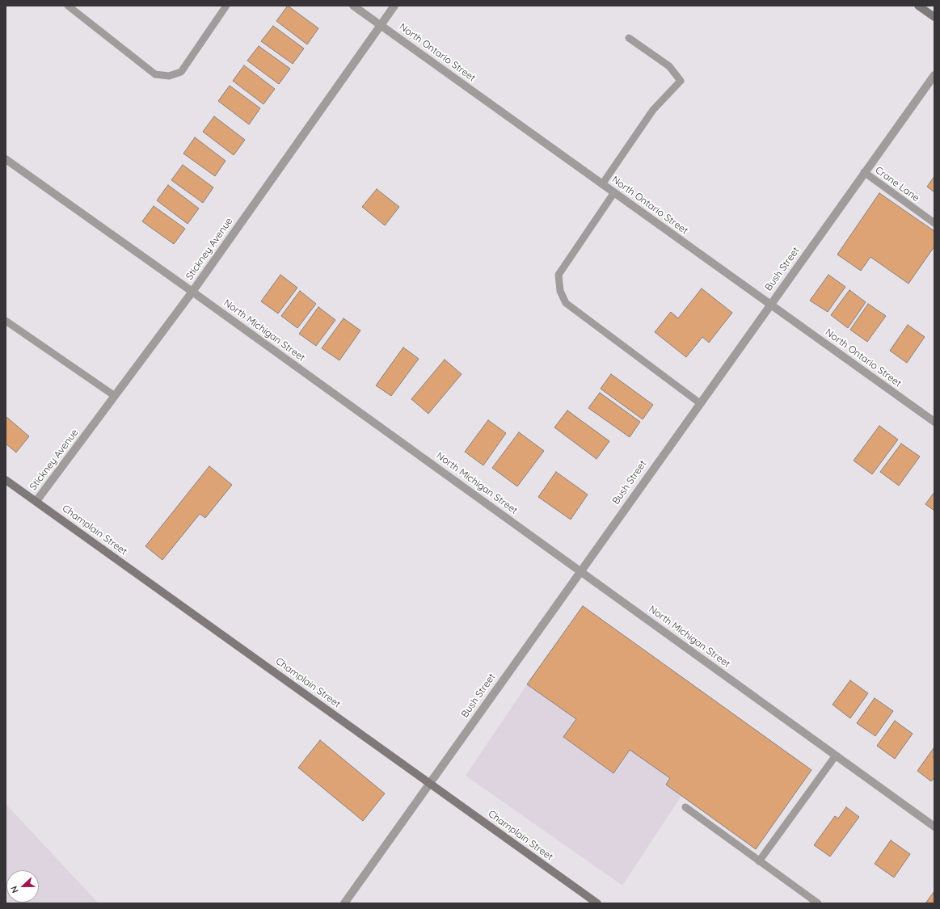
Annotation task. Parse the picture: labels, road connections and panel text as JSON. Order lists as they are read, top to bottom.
{
  "streets": {
    "main road": ["Champlain Street"],
    "street": [
      "North Ontario Street",
      "Stickney Avenue",
      "Bush Street",
      "North Michigan Street"
    ],
    "lane": ["Crane Lane"]
  },
  "crossings": [
    ["North Ontario Street", "Stickney Avenue"],
    ["North Ontario Street", "Bush Street"],
    ["Crane Lane", "Bush Street"],
    ["Stickney Avenue", "North Michigan Street"],
    ["Stickney Avenue", "Champlain Street"],
    ["Bush Street", "North Michigan Street"],
    ["Bush Street", "Champlain Street"]
  ],
  "north": "left"
}
